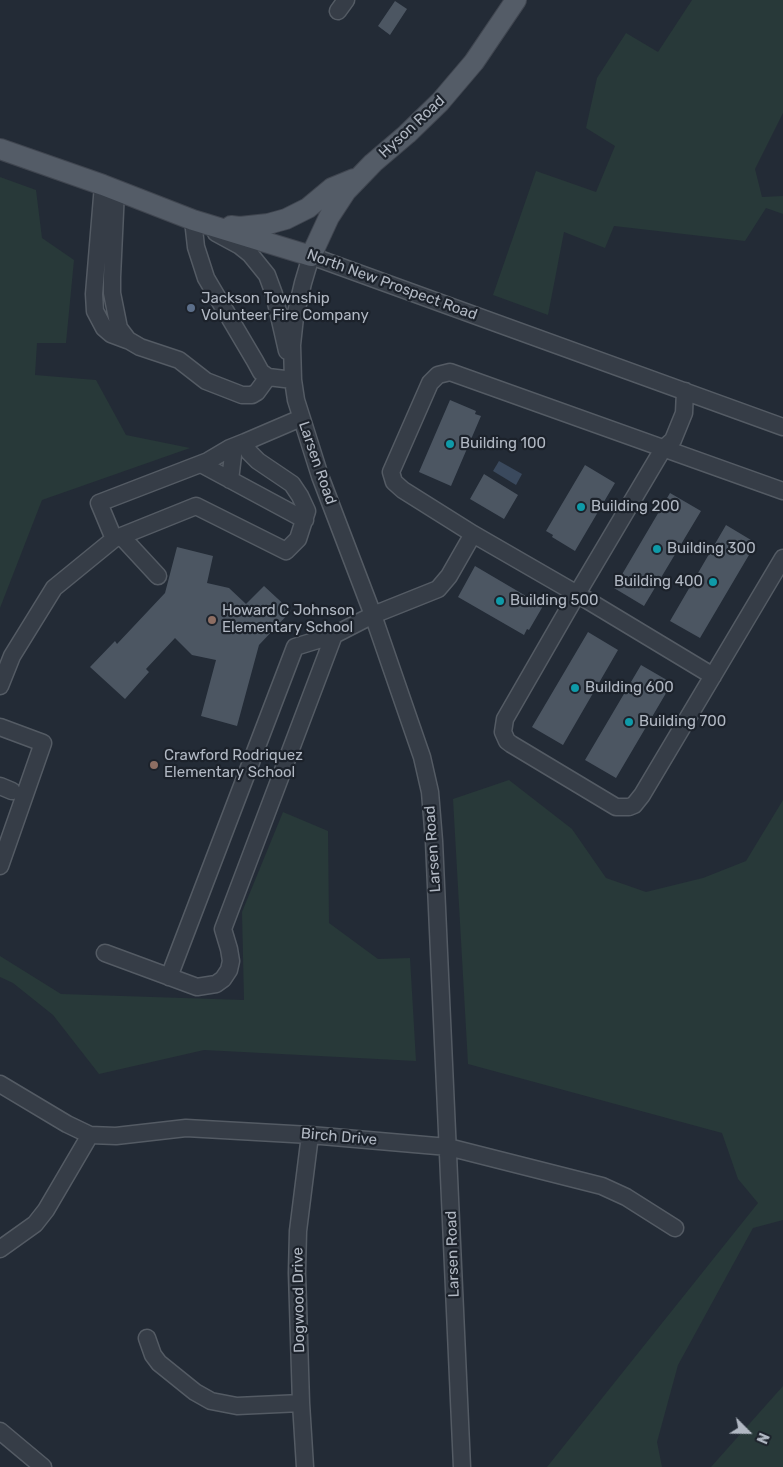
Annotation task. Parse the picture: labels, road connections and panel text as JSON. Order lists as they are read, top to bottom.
{
  "streets": {
    "main road": ["Hyson Road", "North New Prospect Road"],
    "street": ["Larsen Road", "Birch Drive", "Dogwood Drive"]
  },
  "crossings": [
    ["Hyson Road", "North New Prospect Road"],
    ["Hyson Road", "Larsen Road"],
    ["North New Prospect Road", "Larsen Road"],
    ["Larsen Road", "Birch Drive"],
    ["Birch Drive", "Dogwood Drive"]
  ],
  "places": [
    "Jackson Township Volunteer Fire Company",
    "Building 100",
    "Building 200",
    "Building 300",
    "Building 400",
    "Building 500",
    "Howard C Johnson Elementary School",
    "Building 600",
    "Building 700",
    "Crawford Rodriquez Elementary School"
  ],
  "north": "bottom right"
}
